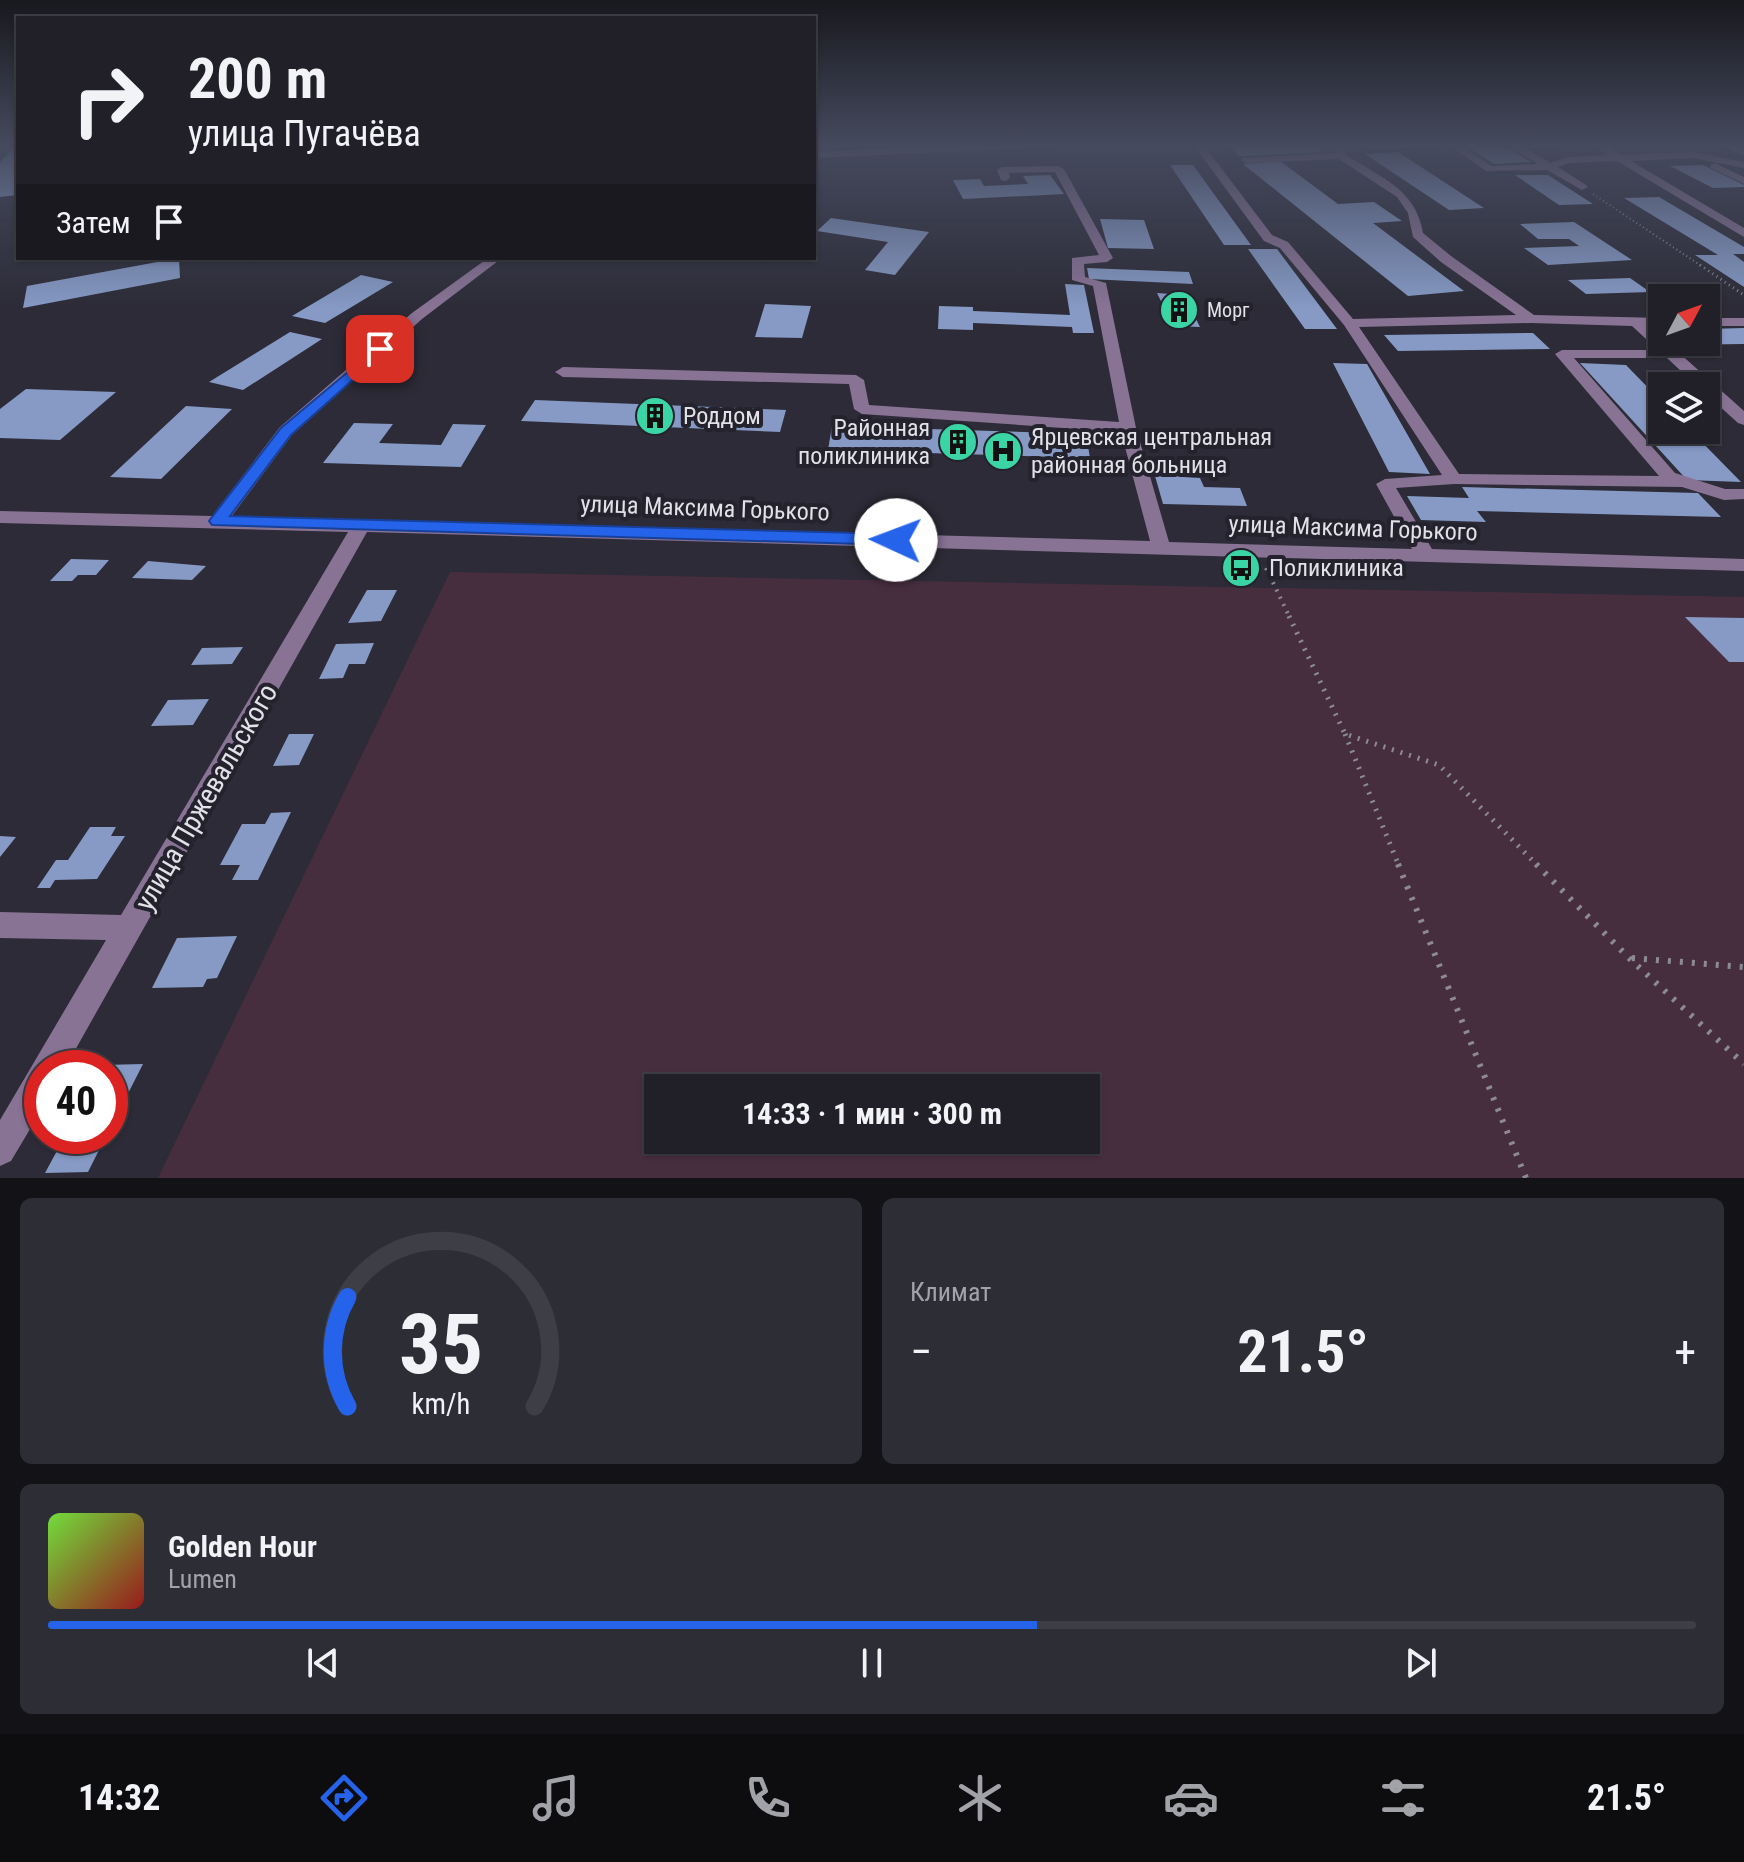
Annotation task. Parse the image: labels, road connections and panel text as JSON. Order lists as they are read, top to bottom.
{
  "streets": {
    "street": ["улица Максима Горького", "улица Пржевальского"]
  },
  "crossings": [
    ["улица Максима Горького", "улица Пржевальского"]
  ],
  "places": {
    "building": ["Морг", "Роддом", "Районная поликлиника"],
    "hospital": ["Ярцевская центральная районная больница"],
    "bus stop": ["Поликлиника"]
  },
  "north": "top right",
  "page": {
    "turn": ["200 m", "улица Пугачёва"],
    "then": "Затем",
    "limit": "40",
    "trip": "14:33 · 1 мин · 300 m",
    "tile": "Климат",
    "heat": ["−", "21.5°", "+"],
    "song": ["Golden Hour", "Lumen"],
    "tabs": ["14:32", "21.5°"],
    "gauge": ["35", "km/h"]
  }
}
